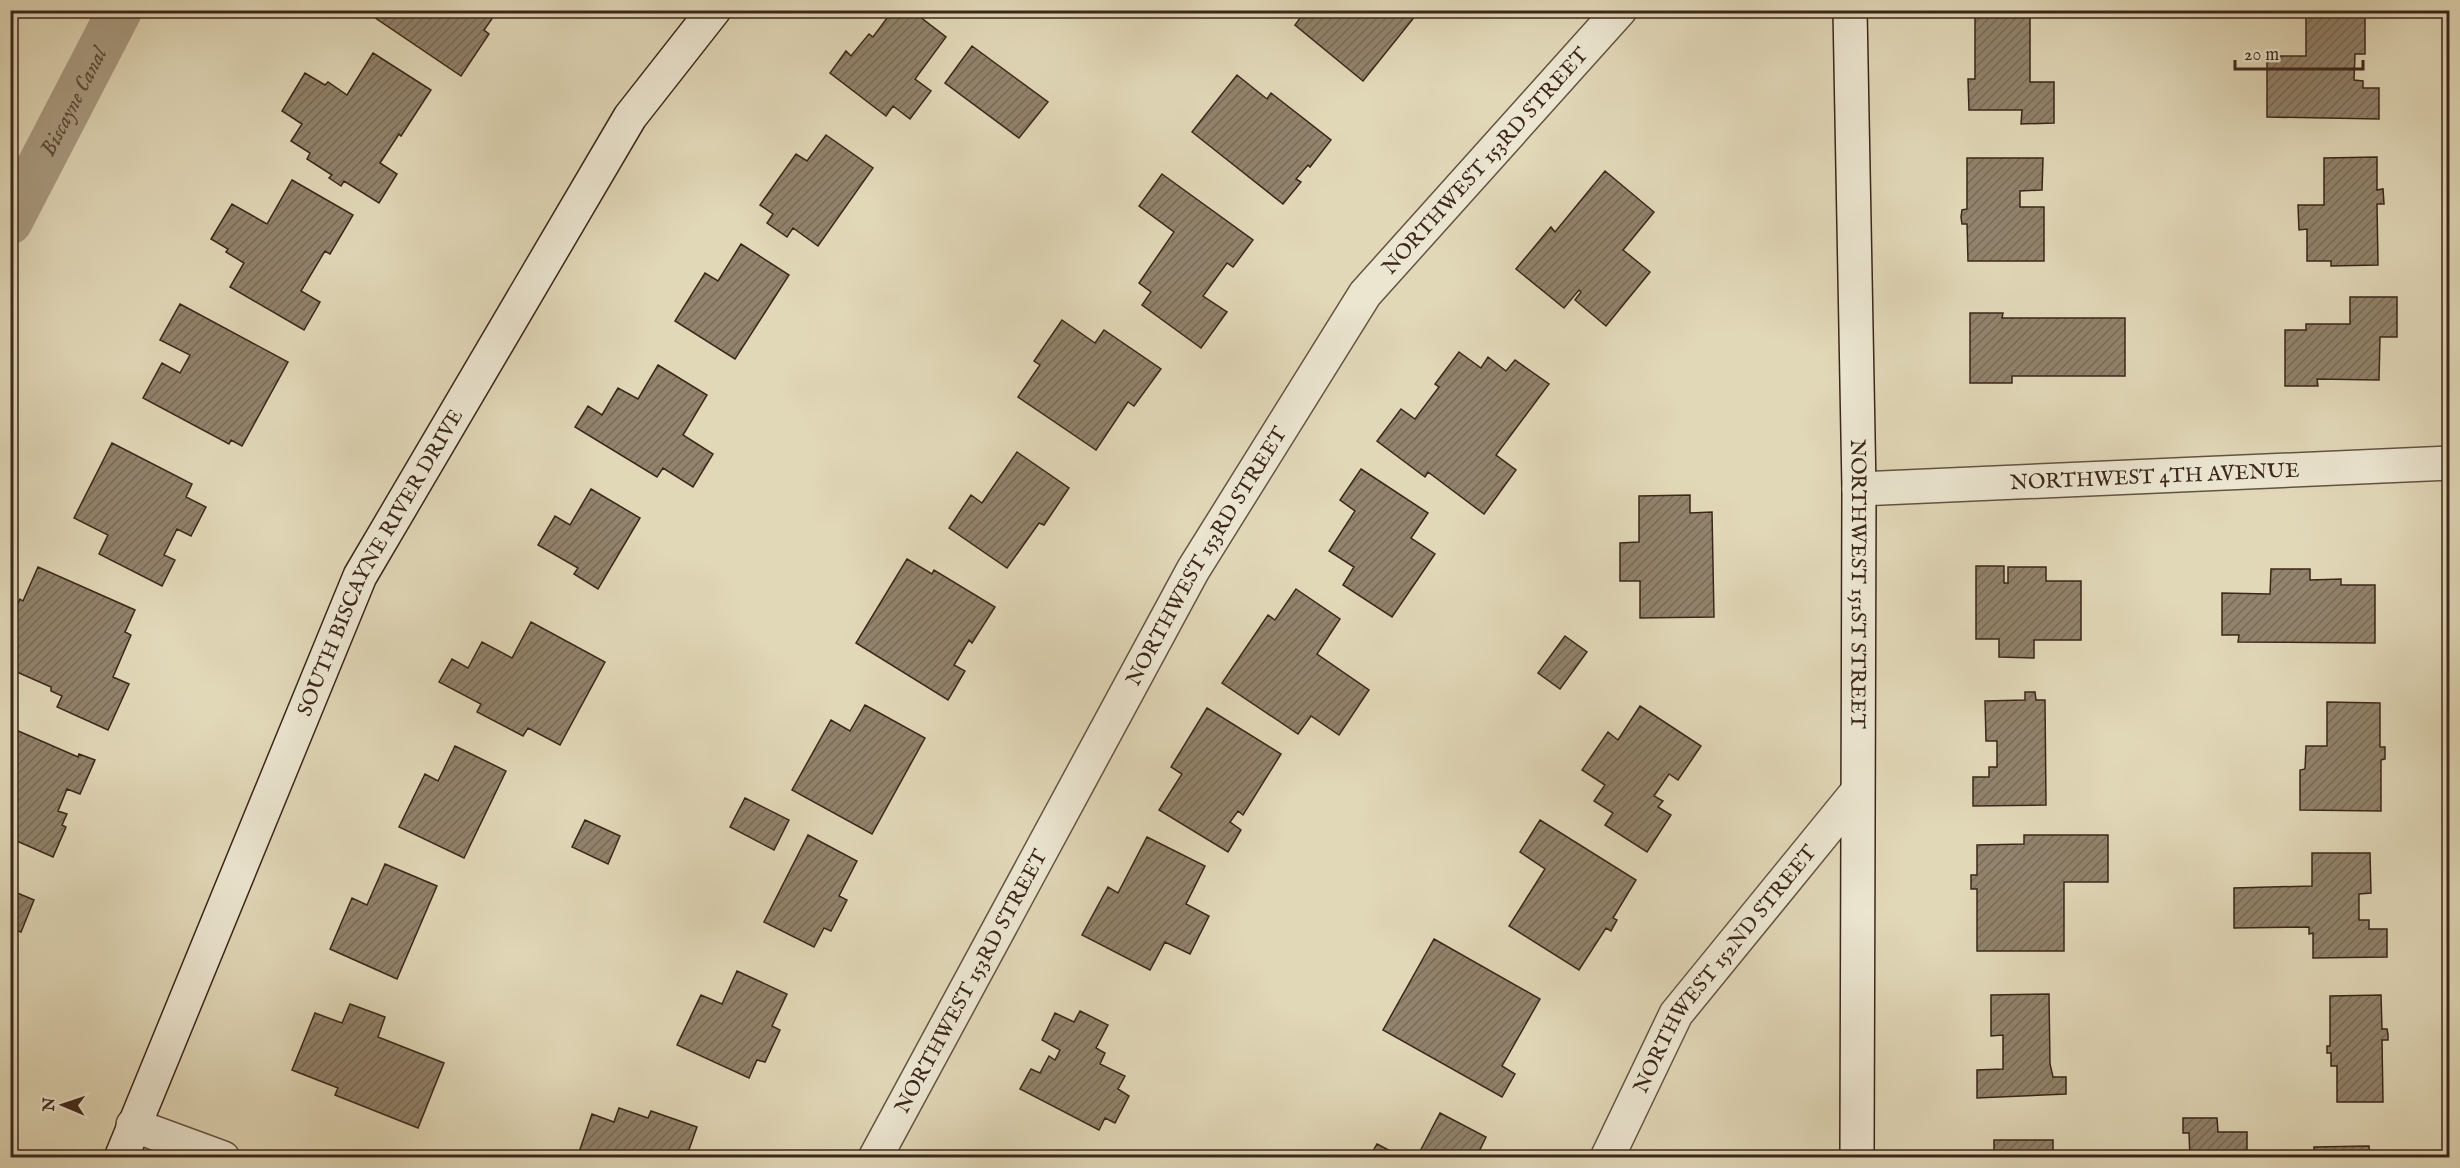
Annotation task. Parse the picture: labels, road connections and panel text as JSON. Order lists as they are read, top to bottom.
{
  "streets": {
    "street": [
      "NORTHWEST 153RD STREET",
      "NORTHWEST 4TH AVENUE",
      "SOUTH BISCAYNE RIVER DRIVE",
      "NORTHWEST 151ST STREET",
      "NORTHWEST 152ND STREET"
    ]
  },
  "crossings": [
    ["NORTHWEST 4TH AVENUE", "NORTHWEST 151ST STREET"],
    ["NORTHWEST 151ST STREET", "NORTHWEST 152ND STREET"]
  ],
  "water": ["Biscayne Canal"],
  "scale_bar": "20 m",
  "north": "left"
}
